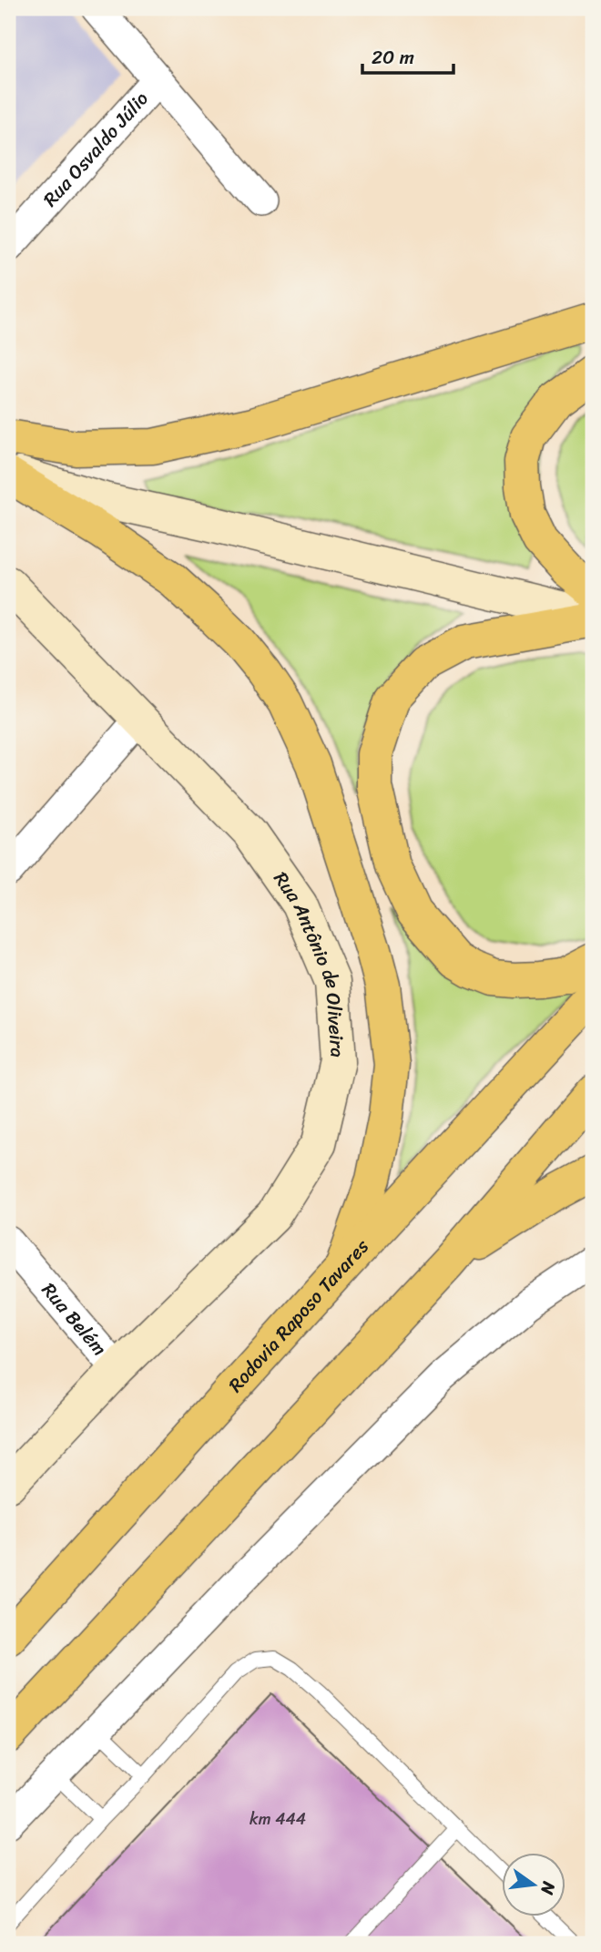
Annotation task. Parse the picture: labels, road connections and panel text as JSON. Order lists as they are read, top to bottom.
{
  "streets": {
    "highway": ["Rodovia Raposo Tavares"],
    "main road": ["Rua Antônio de Oliveira"],
    "street": ["Rua Osvaldo Júlio", "Rua Belém"]
  },
  "crossings": [
    ["Rua Antônio de Oliveira", "Rua Belém"]
  ],
  "house_numbers": ["km 444"],
  "scale_bar": "20 m",
  "north": "right"
}
